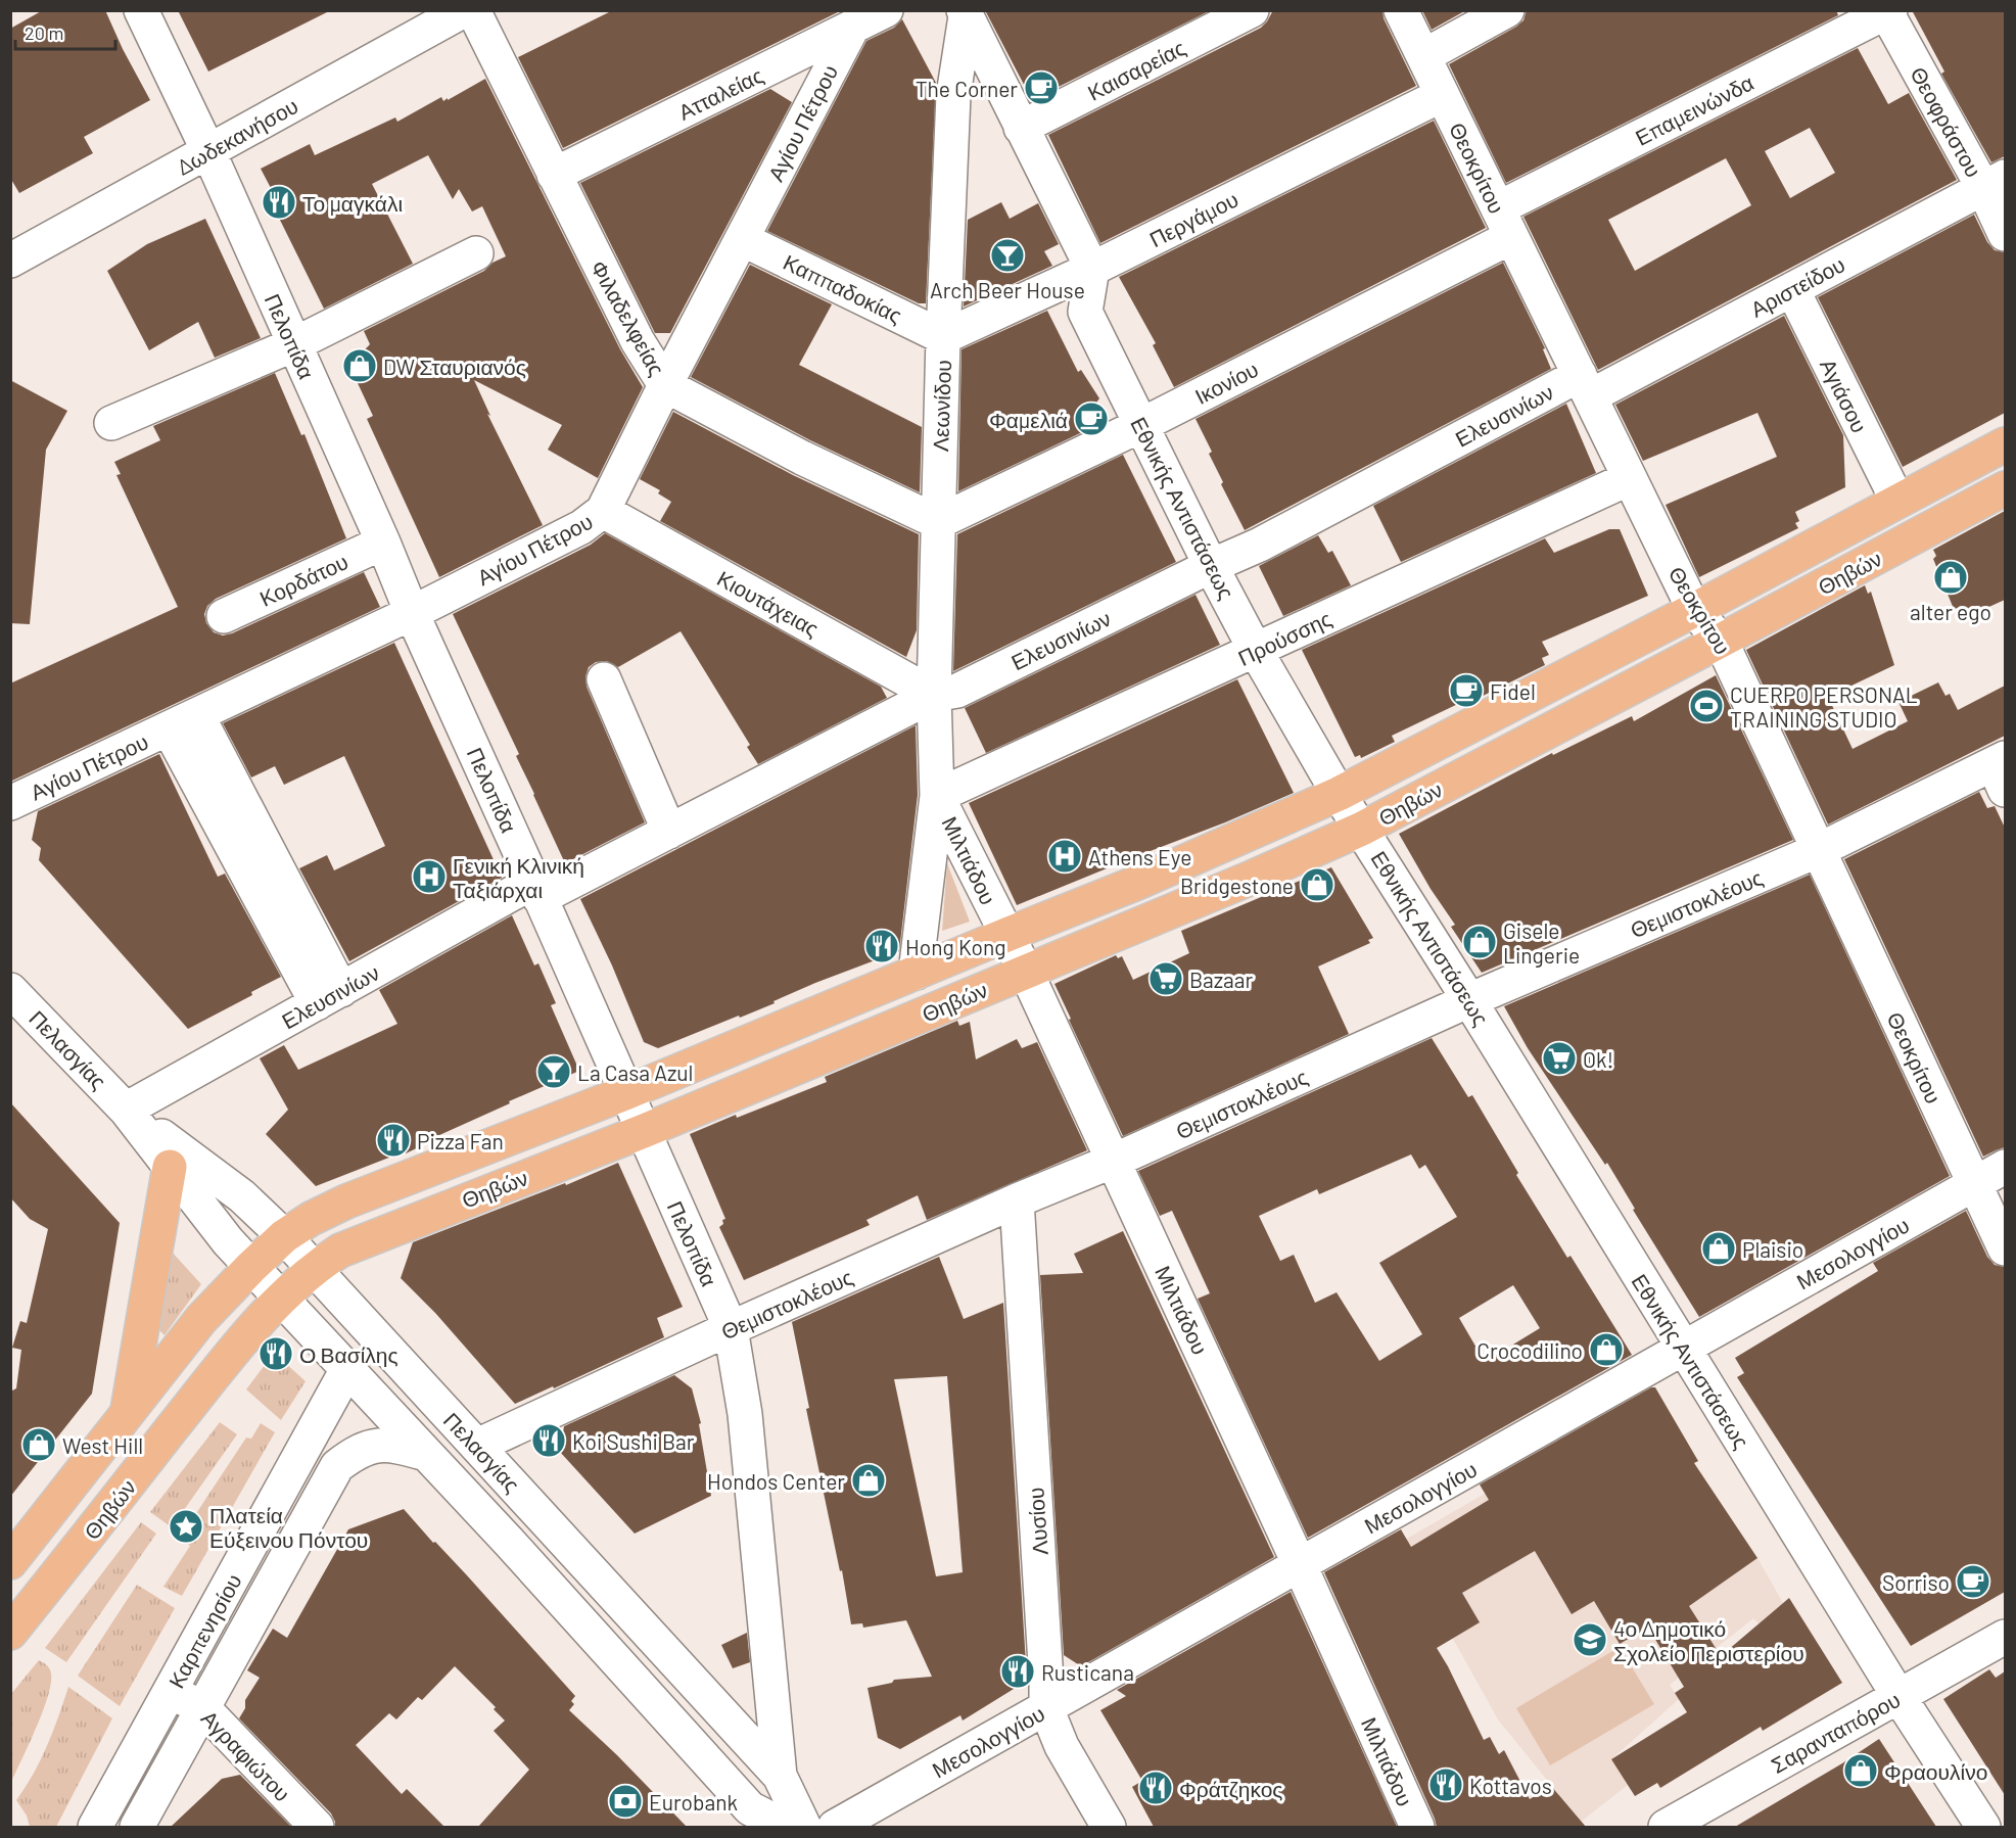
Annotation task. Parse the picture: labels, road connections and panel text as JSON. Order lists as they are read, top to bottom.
{
  "streets": {
    "main road": ["Θηβών"],
    "street": [
      "Καισαρείας",
      "Ατταλείας",
      "Επαμεινώνδα",
      "Θεοφράστου",
      "Αγίου Πέτρου",
      "Δωδεκανήσου",
      "Θεοκρίτου",
      "Περγάμου",
      "Αριστείδου",
      "Καππαδοκίας",
      "Φιλαδελφείας",
      "Πελοπίδα",
      "Ικονίου",
      "Αγιάσου",
      "Λεωνίδου",
      "Ελευσινίων",
      "Εθνικής Αντιστάσεως",
      "Κορδάτου",
      "Κιουτάχειας",
      "Προύσσης",
      "Μιλτιάδου",
      "Θεμιστοκλέους",
      "Πελασγίας",
      "Μεσολογγίου",
      "Λυσίου",
      "Καρπενησίου",
      "Σαρανταπόρου",
      "Αγραφιώτου"
    ]
  },
  "crossings": [
    ["Ατταλείας", "Αγίου Πέτρου"],
    ["Ατταλείας", "Φιλαδελφείας"],
    ["Επαμεινώνδα", "Θεοφράστου"],
    ["Επαμεινώνδα", "Θεοκρίτου"],
    ["Επαμεινώνδα", "Ικονίου"],
    ["Θεοφράστου", "Αριστείδου"],
    ["Αγίου Πέτρου", "Καππαδοκίας"],
    ["Αγίου Πέτρου", "Φιλαδελφείας"],
    ["Αγίου Πέτρου", "Πελοπίδα"],
    ["Αγίου Πέτρου", "Κιουτάχειας"],
    ["Δωδεκανήσου", "Πελοπίδα"],
    ["Θεοκρίτου", "Περγάμου"],
    ["Θεοκρίτου", "Αριστείδου"],
    ["Θεοκρίτου", "Ικονίου"],
    ["Θεοκρίτου", "Ελευσινίων"],
    ["Θεοκρίτου", "Θηβών"],
    ["Θεοκρίτου", "Προύσσης"],
    ["Θεοκρίτου", "Θεμιστοκλέους"],
    ["Θεοκρίτου", "Μεσολογγίου"],
    ["Περγάμου", "Καππαδοκίας"],
    ["Περγάμου", "Λεωνίδου"],
    ["Περγάμου", "Εθνικής Αντιστάσεως"],
    ["Αριστείδου", "Αγιάσου"],
    ["Αριστείδου", "Ελευσινίων"],
    ["Καππαδοκίας", "Λεωνίδου"],
    ["Φιλαδελφείας", "Ικονίου"],
    ["Φιλαδελφείας", "Λεωνίδου"],
    ["Πελοπίδα", "Ελευσινίων"],
    ["Πελοπίδα", "Θηβών"],
    ["Πελοπίδα", "Κορδάτου"],
    ["Πελοπίδα", "Θεμιστοκλέους"],
    ["Πελοπίδα", "Πελασγίας"],
    ["Ικονίου", "Λεωνίδου"],
    ["Ικονίου", "Εθνικής Αντιστάσεως"],
    ["Αγιάσου", "Θηβών"],
    ["Λεωνίδου", "Ελευσινίων"],
    ["Λεωνίδου", "Θηβών"],
    ["Λεωνίδου", "Κιουτάχειας"],
    ["Λεωνίδου", "Προύσσης"],
    ["Λεωνίδου", "Μιλτιάδου"],
    ["Ελευσινίων", "Εθνικής Αντιστάσεως"],
    ["Ελευσινίων", "Κιουτάχειας"],
    ["Ελευσινίων", "Πελασγίας"],
    ["Εθνικής Αντιστάσεως", "Θηβών"],
    ["Εθνικής Αντιστάσεως", "Προύσσης"],
    ["Εθνικής Αντιστάσεως", "Θεμιστοκλέους"],
    ["Εθνικής Αντιστάσεως", "Μεσολογγίου"],
    ["Εθνικής Αντιστάσεως", "Σαρανταπόρου"],
    ["Θηβών", "Μιλτιάδου"],
    ["Θηβών", "Πελασγίας"],
    ["Προύσσης", "Μιλτιάδου"],
    ["Μιλτιάδου", "Θεμιστοκλέους"],
    ["Μιλτιάδου", "Μεσολογγίου"],
    ["Θεμιστοκλέους", "Πελασγίας"],
    ["Θεμιστοκλέους", "Λυσίου"],
    ["Πελασγίας", "Καρπενησίου"],
    ["Μεσολογγίου", "Λυσίου"],
    ["Καρπενησίου", "Αγραφιώτου"]
  ],
  "places": {
    "cafe": [
      "The Corner",
      "Φαμελιά",
      "Fidel",
      "Sorriso"
    ],
    "restaurant": [
      "Το μαγκάλι",
      "Hong Kong",
      "Pizza Fan",
      "Ο Βασίλης",
      "Koi Sushi Bar",
      "Rusticana",
      "Kottavos",
      "Φράτζηκος"
    ],
    "bar": ["Arch Beer House", "La Casa Azul"],
    "shop": [
      "DW Σταυριανός",
      "alter ego",
      "Bridgestone",
      "Gisele Lingerie",
      "Plaisio",
      "Crocodilino",
      "West Hill",
      "Hondos Center",
      "Φραουλίνο"
    ],
    "sports": ["CUERPO PERSONAL TRAINING STUDIO"],
    "hospital": ["Athens Eye", "Γενική Κλινική Ταξιάρχαι"],
    "supermarket": ["Bazaar", "Ok!"],
    "place": ["Πλατεία Εύξεινου Πόντου"],
    "school or university": ["4ο Δημοτικό Σχολείο Περιστερίου"],
    "bank": ["Eurobank"]
  },
  "scale_bar": "20 m"
}
